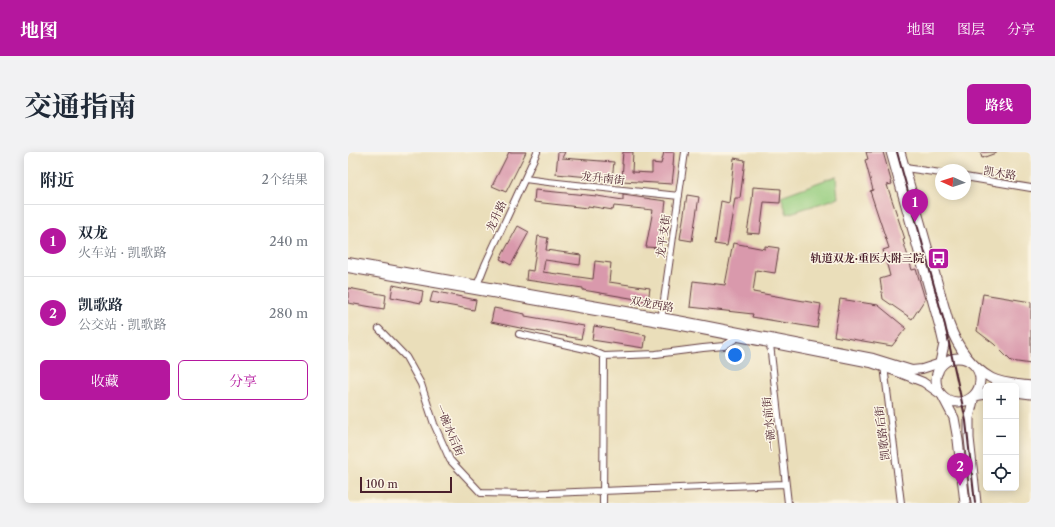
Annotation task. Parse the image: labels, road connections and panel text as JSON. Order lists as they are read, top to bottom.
{
  "streets": {
    "main road": ["双龙西路"],
    "street": [
      "凯木路",
      "龙升南街",
      "龙升路",
      "龙平支街",
      "一碗水前街",
      "一碗水后街",
      "凯歌路后街"
    ]
  },
  "crossings": [
    ["龙升南街", "龙升路"],
    ["龙升南街", "龙平支街"],
    ["龙升路", "双龙西路"],
    ["龙平支街", "双龙西路"],
    ["双龙西路", "一碗水前街"],
    ["双龙西路", "凯歌路后街"],
    ["一碗水前街", "一碗水后街"]
  ],
  "places": {
    "bus stop": ["轨道双龙·重医大附三院"]
  },
  "scale_bar": "100 m",
  "north": "left",
  "page": {
    "header": "地图",
    "nav": ["地图", "图层", "分享"],
    "title": "交通指南",
    "buttons": [
      "路线",
      ["收藏", "分享"]
    ],
    "heading": ["附近", "2个结果"],
    "pins": ["1", "2"],
    "list": [
      {
        "mark": "1",
        "name": "双龙",
        "note": "火车站 · 凯歌路",
        "value": "240 m"
      },
      {
        "mark": "2",
        "name": "凯歌路",
        "note": "公交站 · 凯歌路",
        "value": "280 m"
      }
    ],
    "map_buttons": ["+", "−"],
    "scale": "100 m"
  }
}
